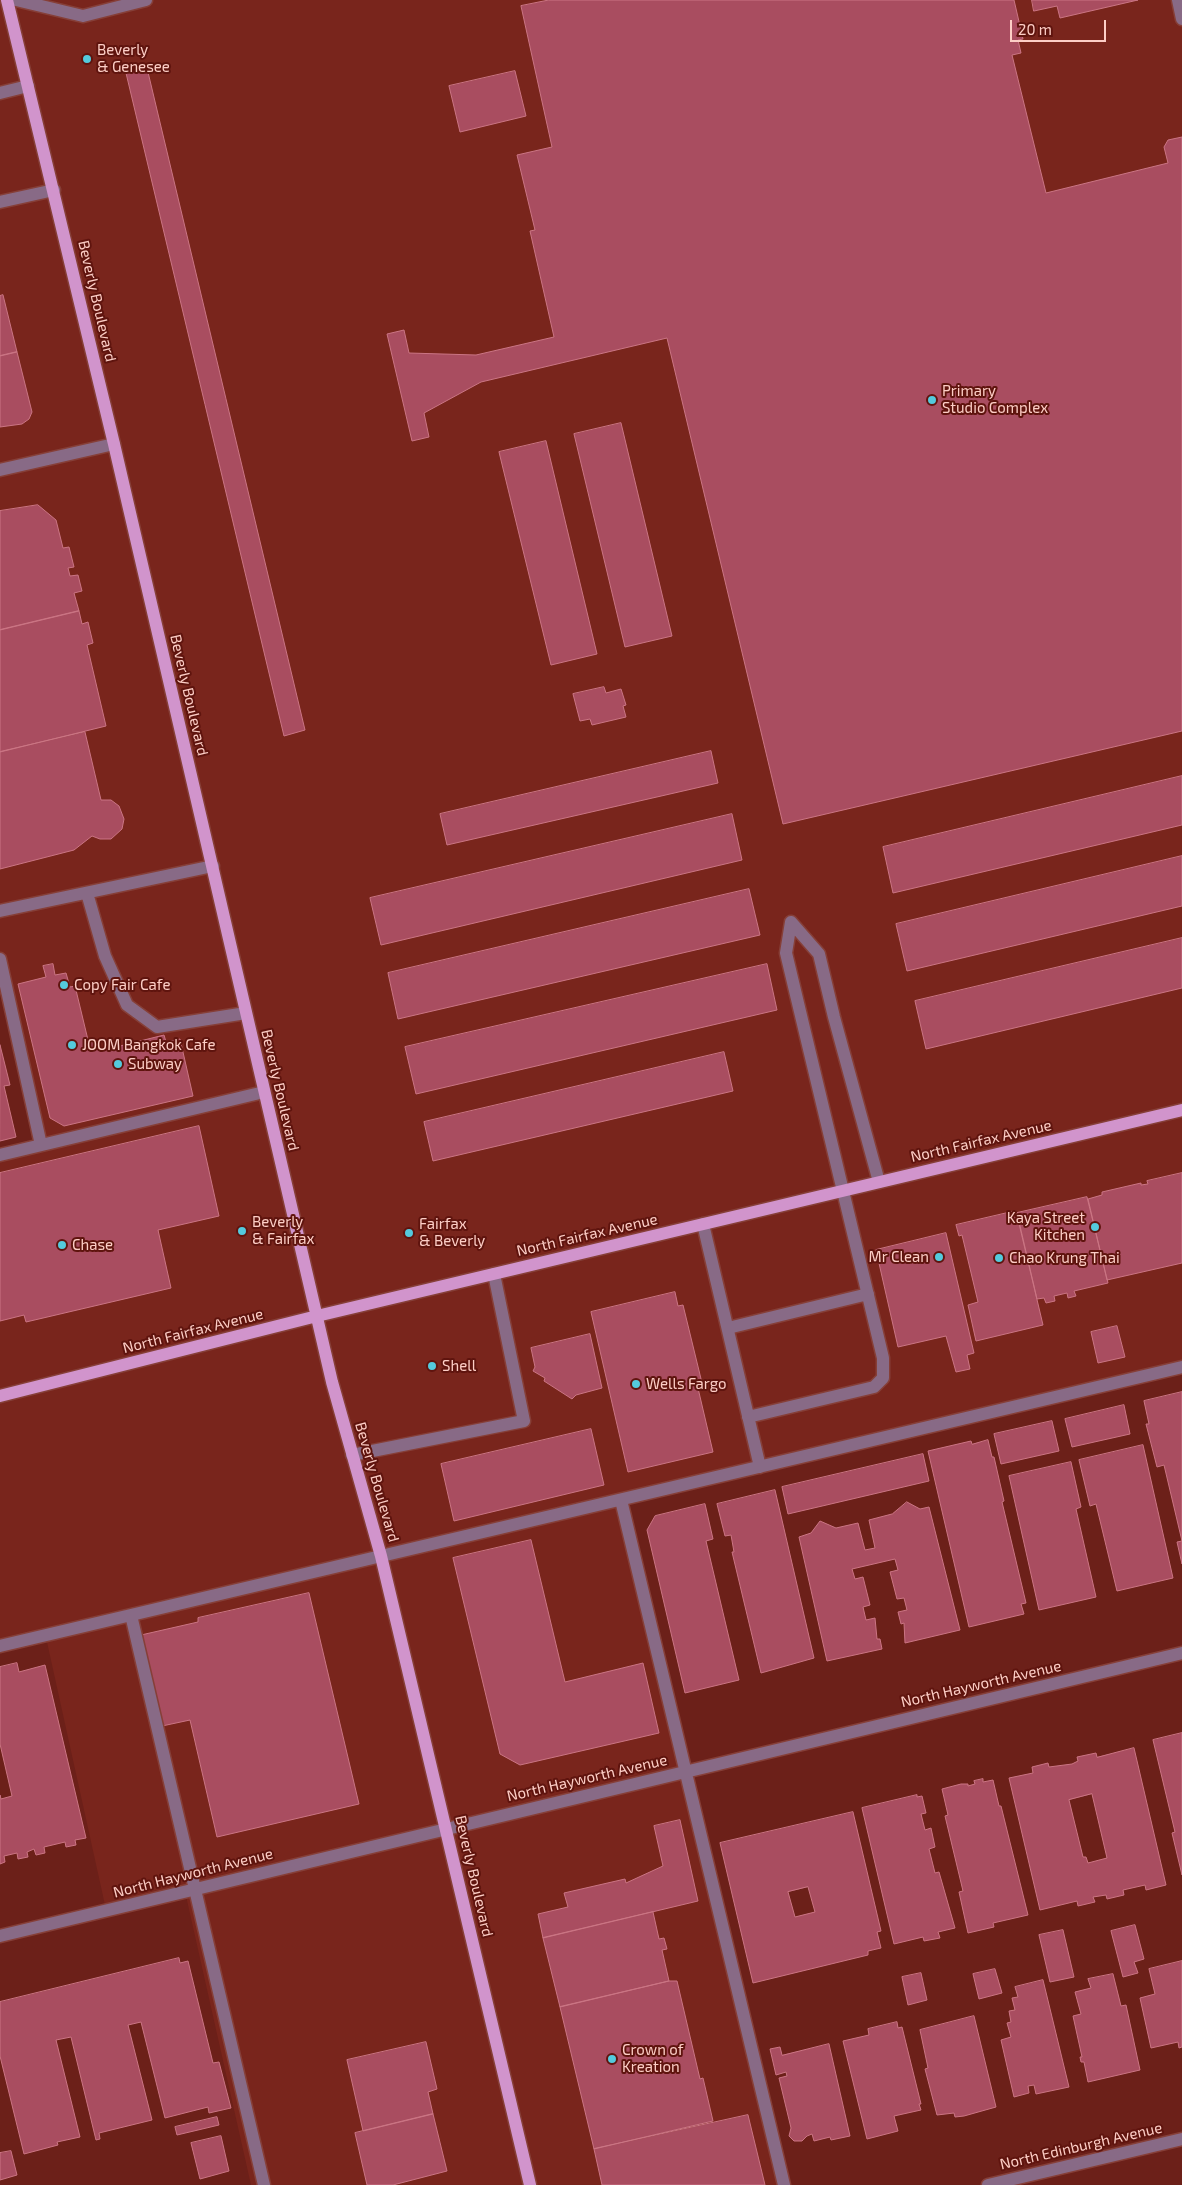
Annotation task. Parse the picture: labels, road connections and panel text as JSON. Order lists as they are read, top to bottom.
{
  "streets": {
    "main road": ["Beverly Boulevard", "North Fairfax Avenue"],
    "street": ["North Hayworth Avenue", "North Edinburgh Avenue"]
  },
  "crossings": [
    ["Beverly Boulevard", "North Fairfax Avenue"],
    ["Beverly Boulevard", "North Hayworth Avenue"]
  ],
  "places": [
    "Beverly & Genesee",
    "Primary Studio Complex",
    "Copy Fair Cafe",
    "JOOM Bangkok Cafe",
    "Subway",
    "Kaya Street Kitchen",
    "Beverly & Fairfax",
    "Fairfax & Beverly",
    "Chase",
    "Mr Clean",
    "Chao Krung Thai",
    "Shell",
    "Wells Fargo",
    "Crown of Kreation"
  ],
  "scale_bar": "20 m"
}
